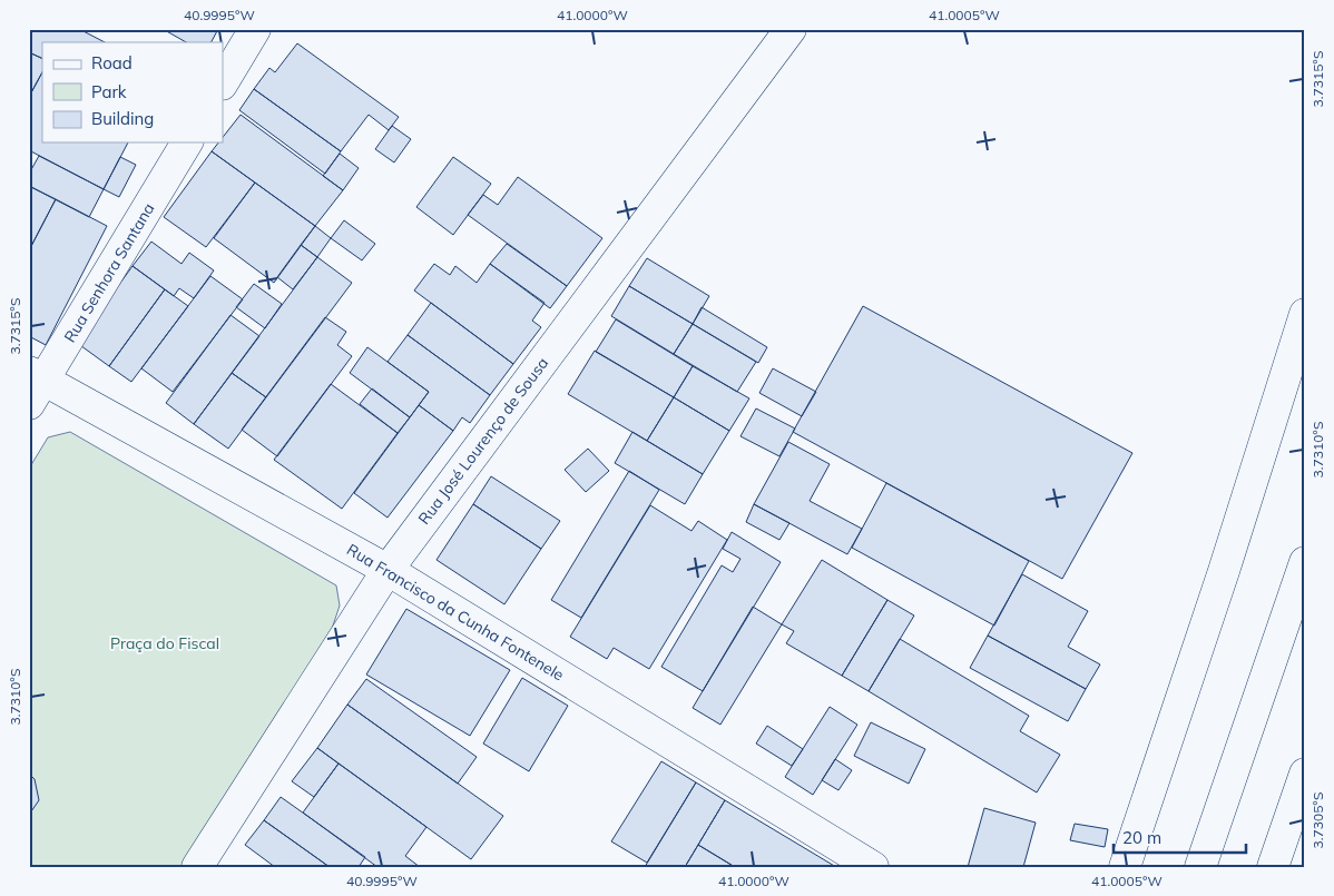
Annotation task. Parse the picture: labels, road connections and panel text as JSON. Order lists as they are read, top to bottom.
{
  "streets": {
    "main road": ["Rua Senhora Santana", "Rua José Lourenço de Sousa", "Rua Francisco da Cunha Fontenele"]
  },
  "crossings": [
    ["Rua Senhora Santana", "Rua Francisco da Cunha Fontenele"],
    ["Rua José Lourenço de Sousa", "Rua Francisco da Cunha Fontenele"]
  ],
  "parks": ["Praça do Fiscal"],
  "legend": ["Road", "Park", "Building"],
  "scale_bar": "20 m",
  "coordinates": [
    "40.9995°W",
    "41.0000°W",
    "41.0005°W",
    "3.7315°S",
    "3.7310°S",
    "3.7305°S"
  ]
}
